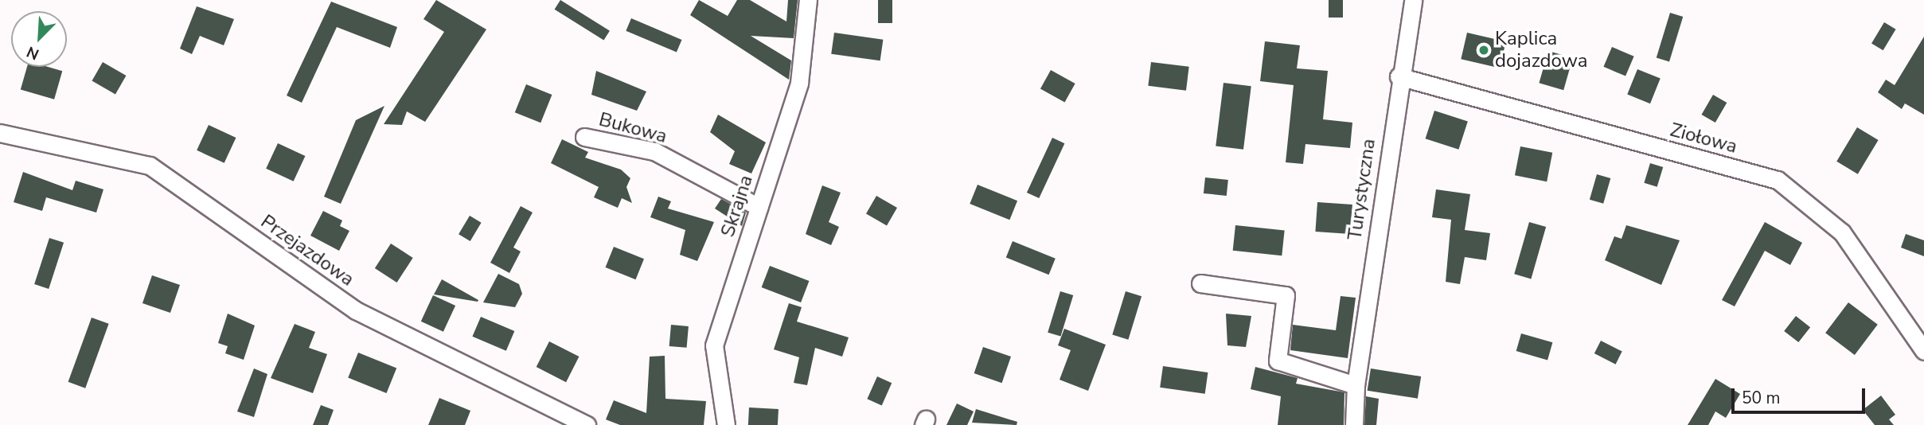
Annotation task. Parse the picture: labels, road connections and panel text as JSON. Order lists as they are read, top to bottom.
{
  "streets": {
    "street": [
      "Bukowa",
      "Ziołowa",
      "Turystyczna",
      "Skrajna",
      "Przejazdowa"
    ]
  },
  "crossings": [
    ["Bukowa", "Skrajna"],
    ["Ziołowa", "Turystyczna"]
  ],
  "places": ["Kaplica dojazdowa"],
  "scale_bar": "50 m",
  "north": "bottom left"
}
